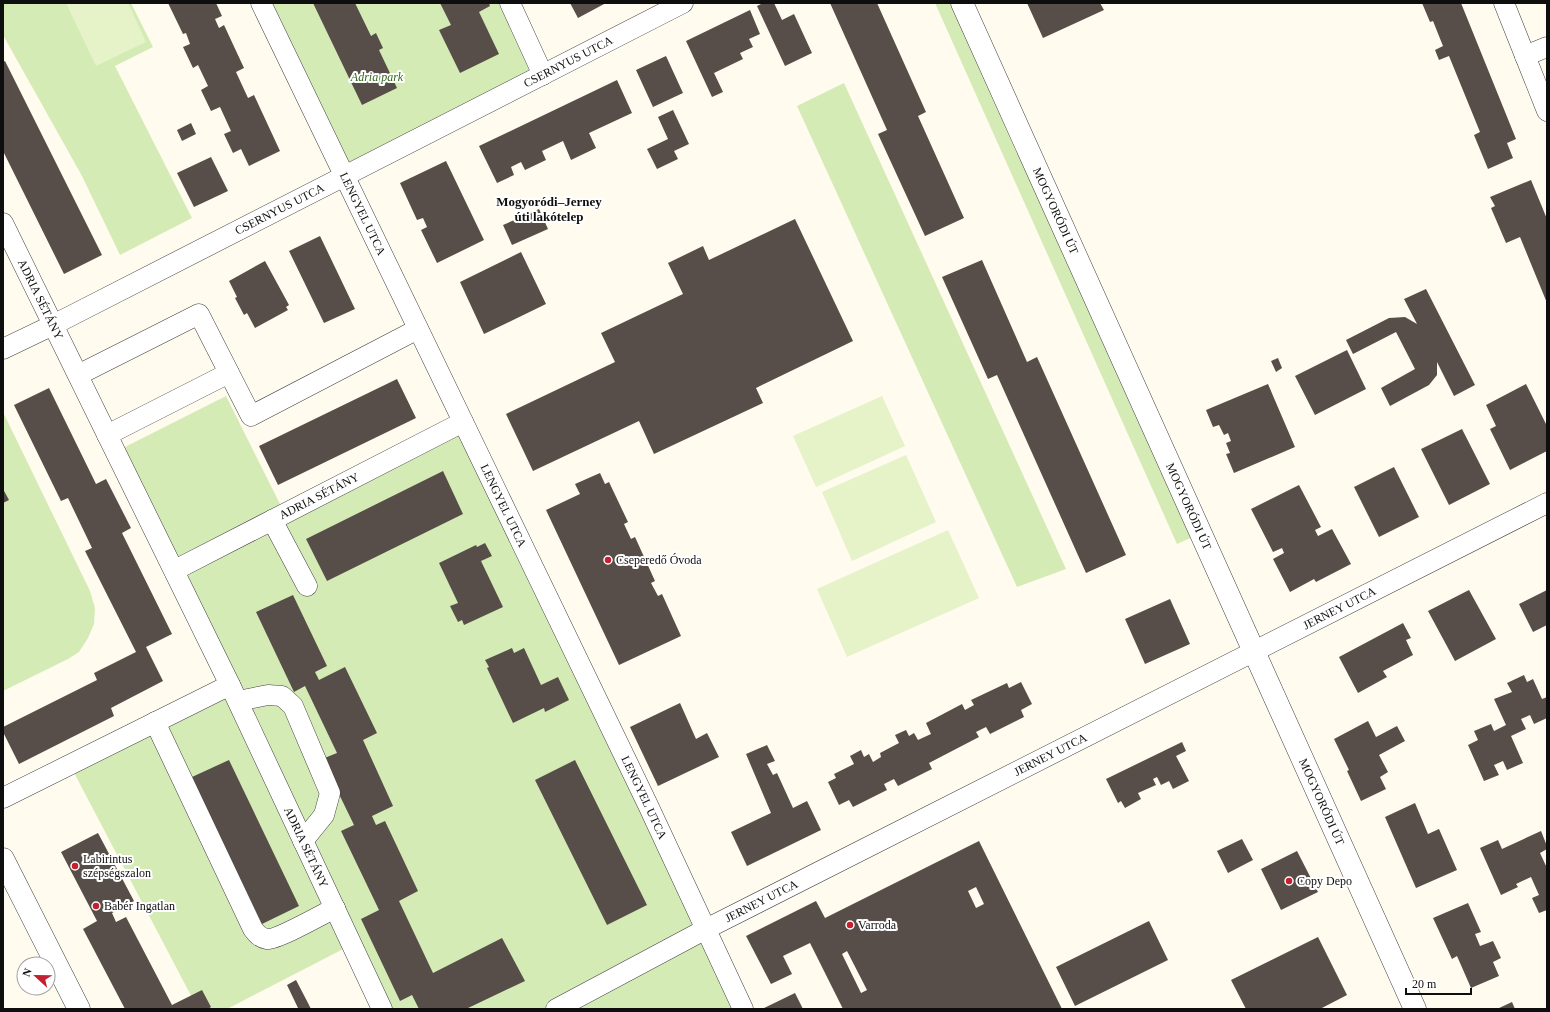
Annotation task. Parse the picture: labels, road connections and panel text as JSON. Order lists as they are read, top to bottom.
{
  "streets": {
    "street": [
      "CSERNYUS UTCA",
      "MOGYORÓDI ÚT",
      "LENGYEL UTCA",
      "ADRIA SÉTÁNY",
      "JERNEY UTCA"
    ]
  },
  "crossings": [
    ["CSERNYUS UTCA", "LENGYEL UTCA"],
    ["CSERNYUS UTCA", "ADRIA SÉTÁNY"],
    ["MOGYORÓDI ÚT", "JERNEY UTCA"],
    ["LENGYEL UTCA", "ADRIA SÉTÁNY"],
    ["LENGYEL UTCA", "JERNEY UTCA"]
  ],
  "districts": ["Mogyoródi–Jerney úti lakótelep"],
  "parks": ["Adria park"],
  "places": [
    "Cseperedő Óvoda",
    "Labirintus szépségszalon",
    "Copy Depo",
    "Babér Ingatlan",
    "Varroda"
  ],
  "scale_bar": "20 m",
  "north": "left"
}
